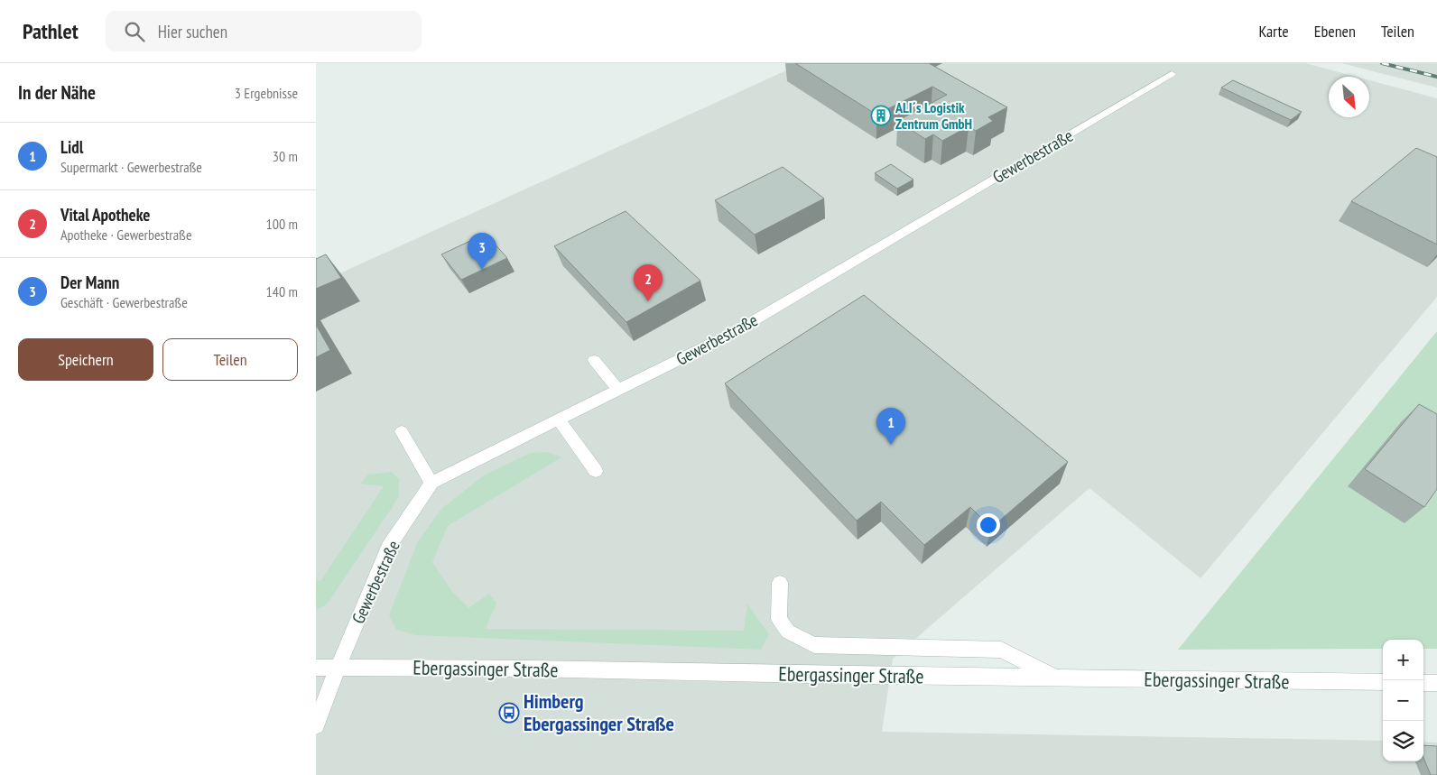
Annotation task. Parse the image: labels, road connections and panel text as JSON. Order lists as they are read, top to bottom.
{
  "streets": {
    "street": ["Gewerbestraße", "Ebergassinger Straße"]
  },
  "crossings": [
    ["Gewerbestraße", "Ebergassinger Straße"]
  ],
  "places": {
    "building": ["ALI´s Logistik Zentrum GmbH"],
    "bus stop": ["Himberg Ebergassinger Straße"]
  },
  "north": "bottom right",
  "page": {
    "header": "Pathlet",
    "search": "Hier suchen",
    "nav": ["Karte", "Ebenen", "Teilen"],
    "heading": ["In der Nähe", "3 Ergebnisse"],
    "list": [
      {
        "mark": "1",
        "name": "Lidl",
        "note": "Supermarkt · Gewerbestraße",
        "value": "30 m"
      },
      {
        "mark": "2",
        "name": "Vital Apotheke",
        "note": "Apotheke · Gewerbestraße",
        "value": "100 m"
      },
      {
        "mark": "3",
        "name": "Der Mann",
        "note": "Geschäft · Gewerbestraße",
        "value": "140 m"
      }
    ],
    "pins": ["3", "2", "1"],
    "buttons": ["Speichern", "Teilen"],
    "map_buttons": ["+", "−"]
  }
}
